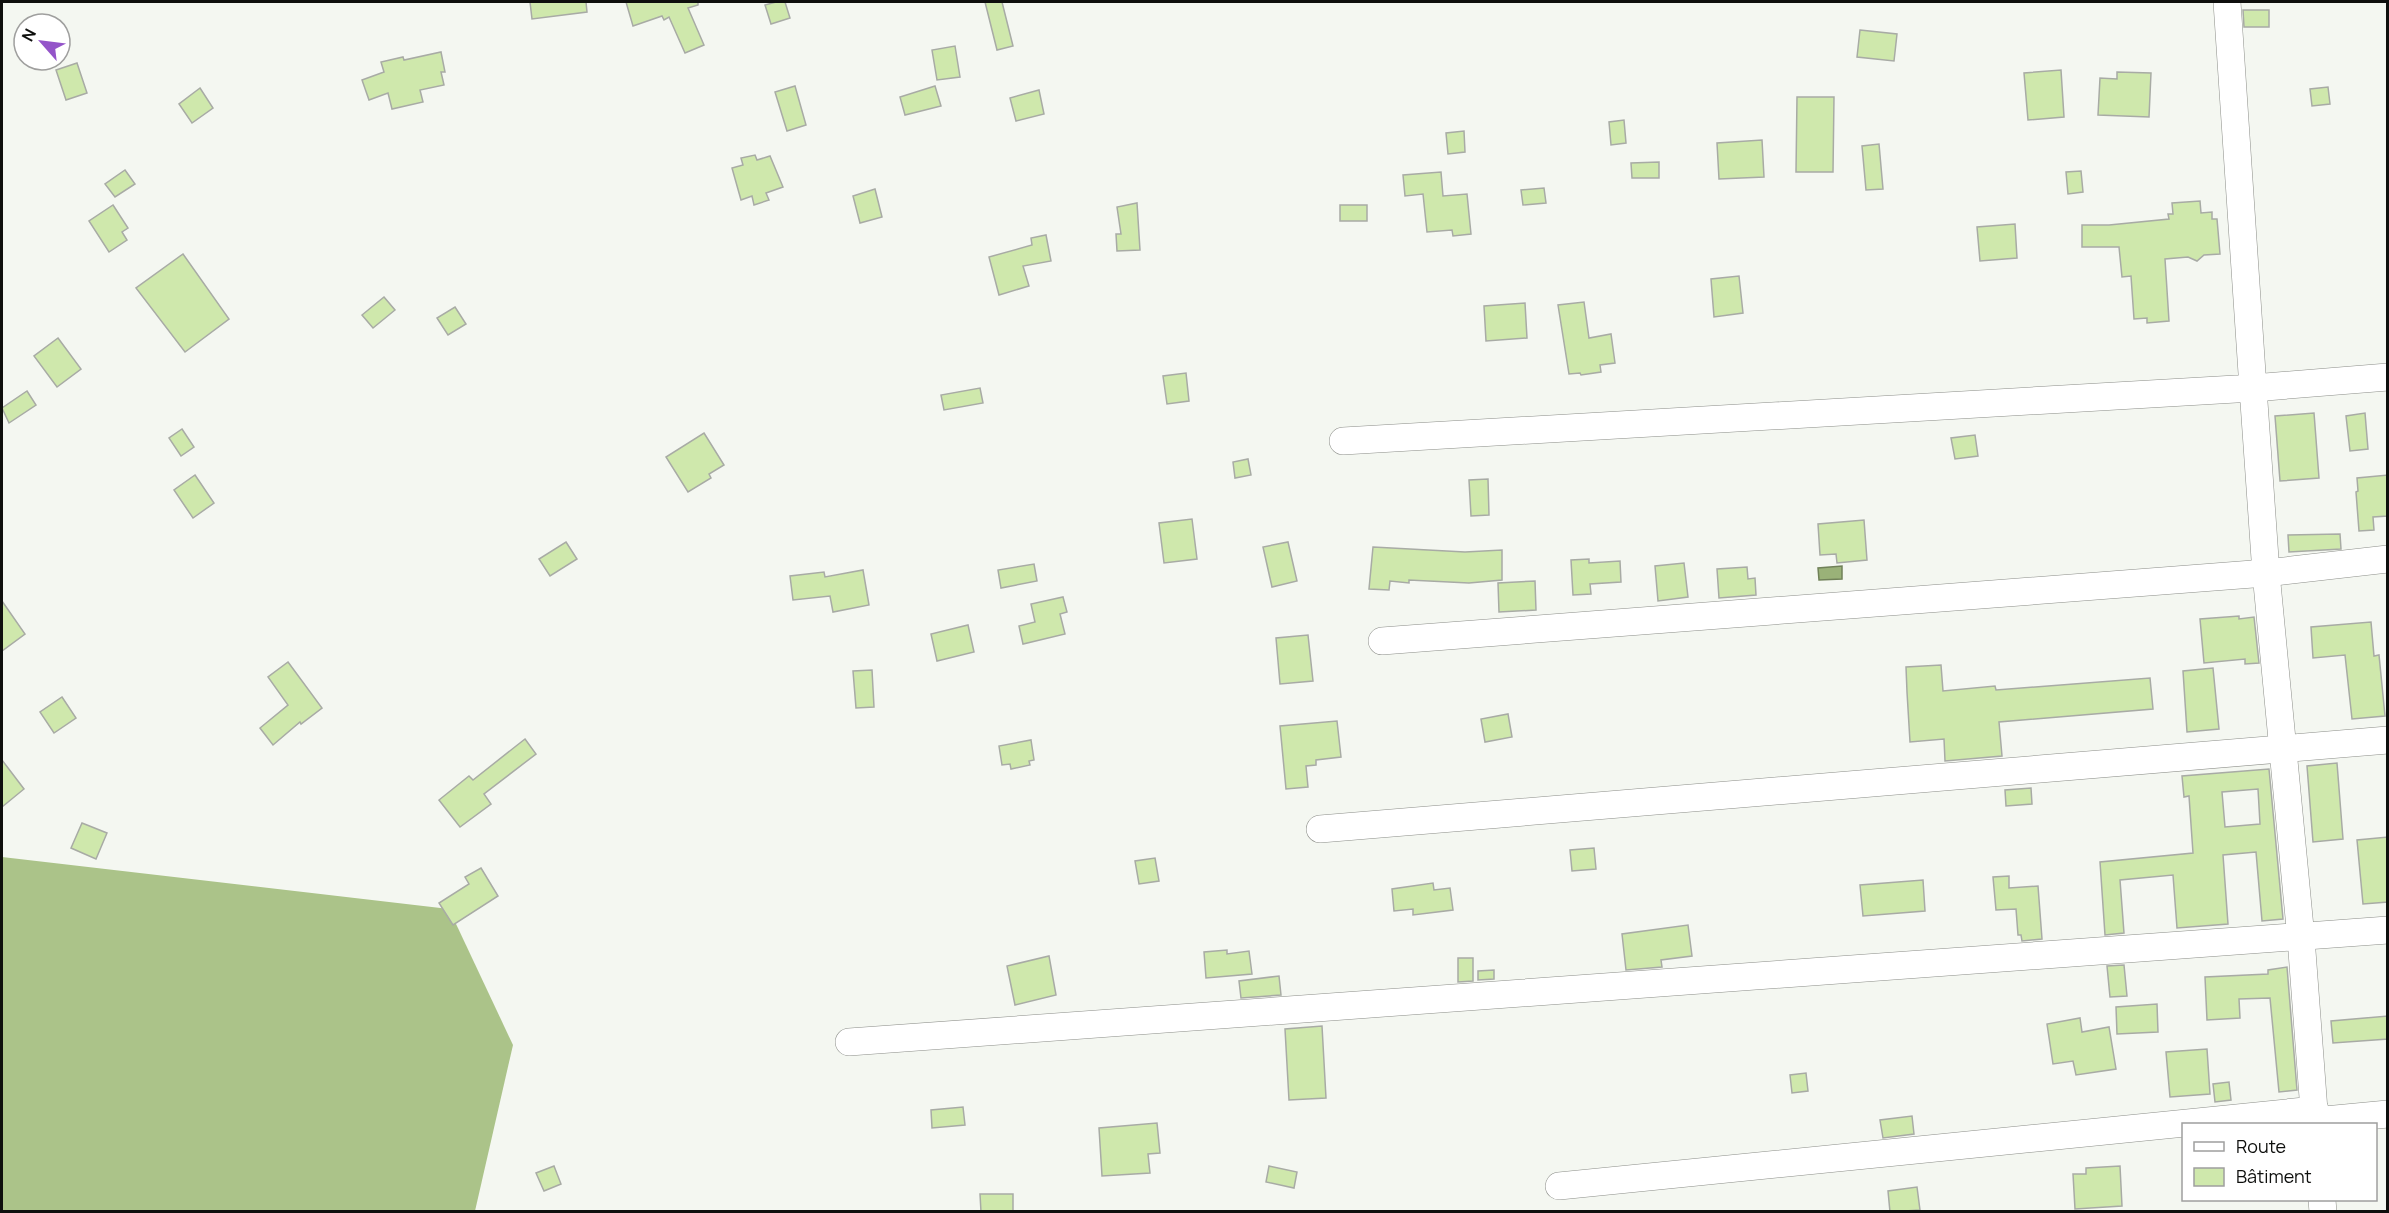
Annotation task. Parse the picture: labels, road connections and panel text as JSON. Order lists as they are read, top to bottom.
{
  "legend": ["Route", "Bâtiment"],
  "north": "top left"
}
